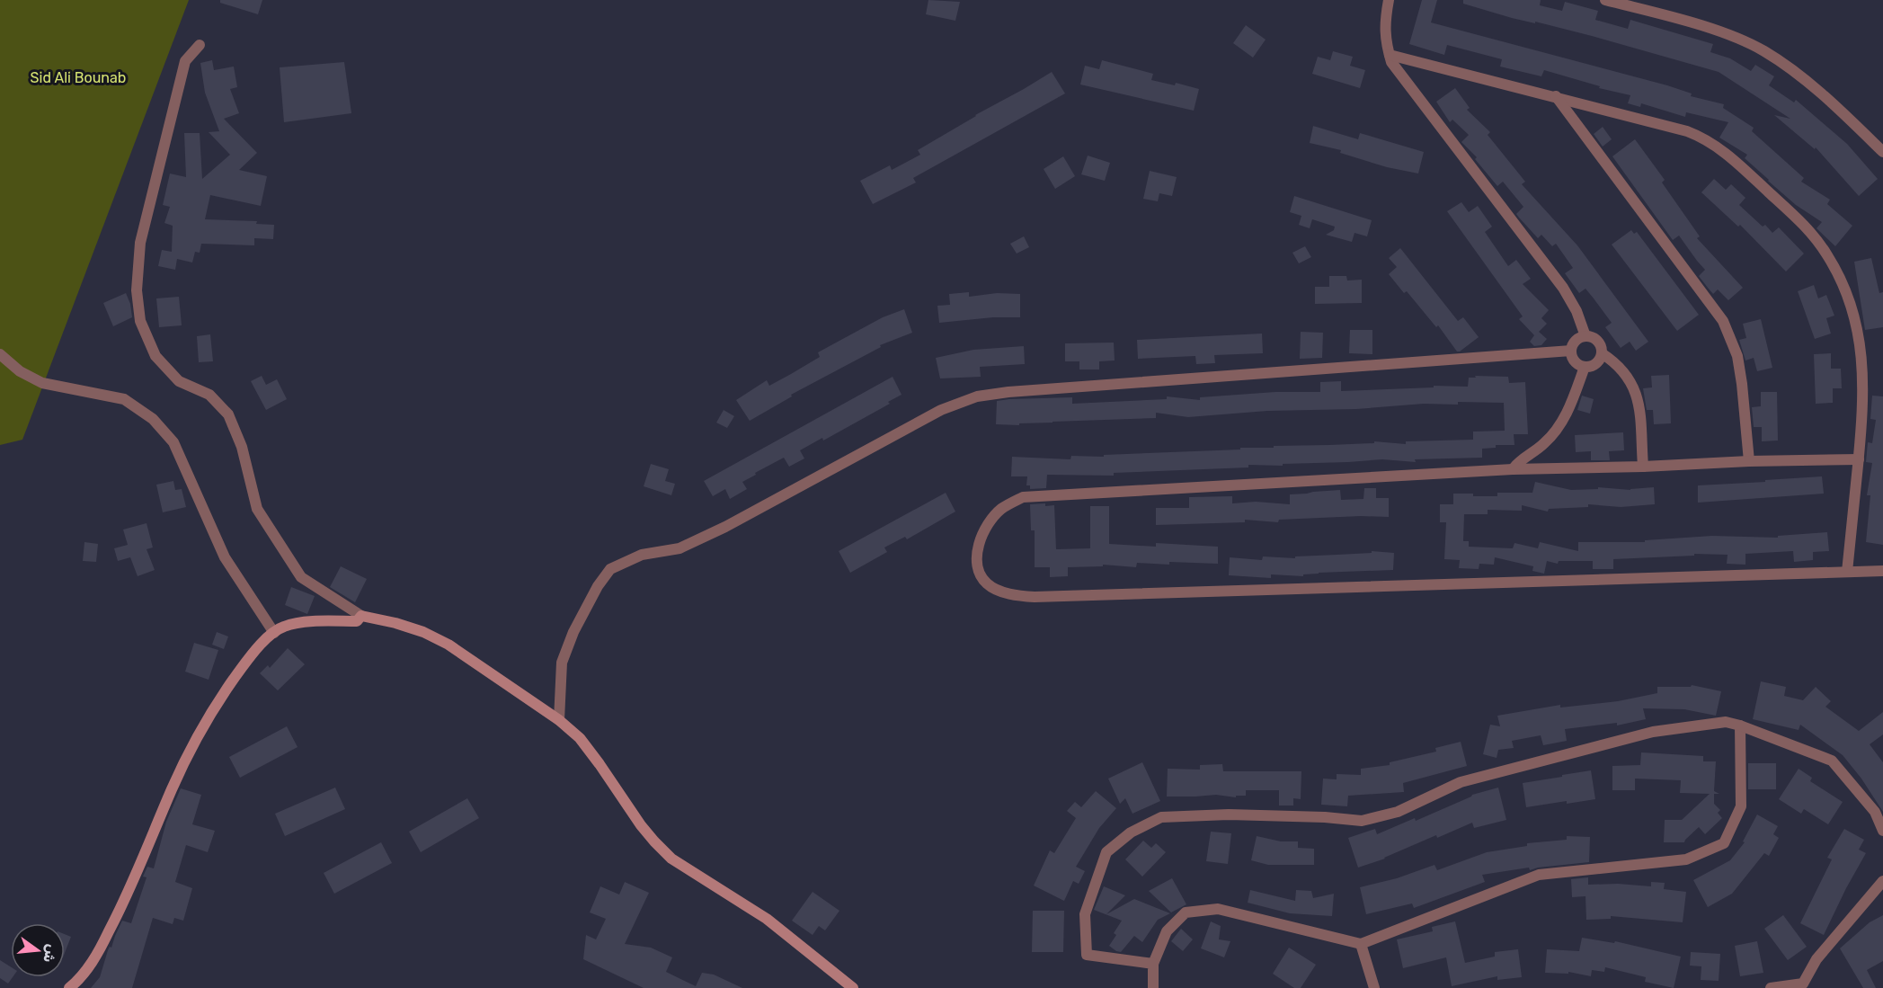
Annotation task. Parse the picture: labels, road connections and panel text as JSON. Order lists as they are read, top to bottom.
{
  "parks": ["Sid Ali Bounab"],
  "north": "right"
}
